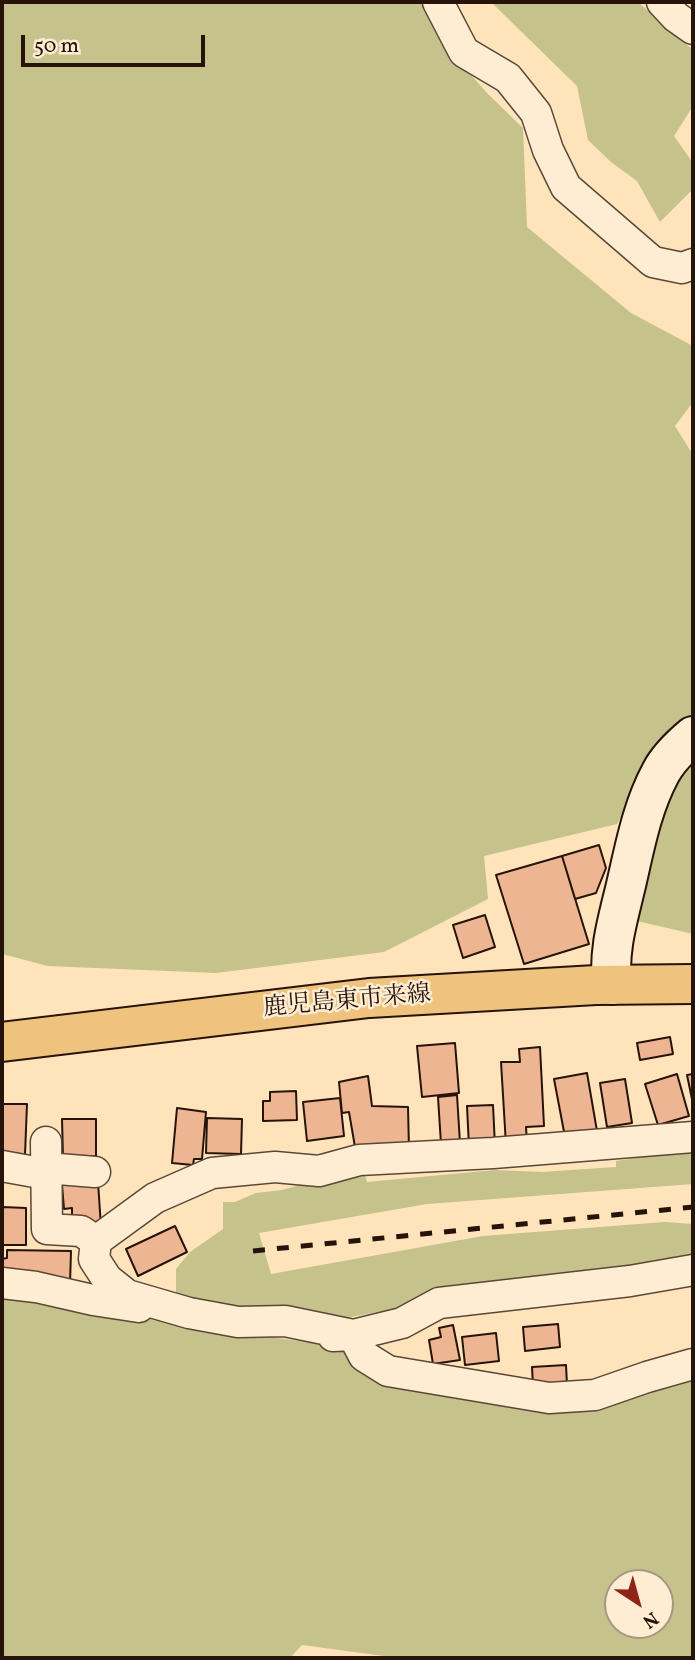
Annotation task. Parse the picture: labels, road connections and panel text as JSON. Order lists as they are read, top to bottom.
{
  "streets": {
    "main road": ["鹿児島東市来線"]
  },
  "scale_bar": "50 m",
  "north": "bottom right"
}
